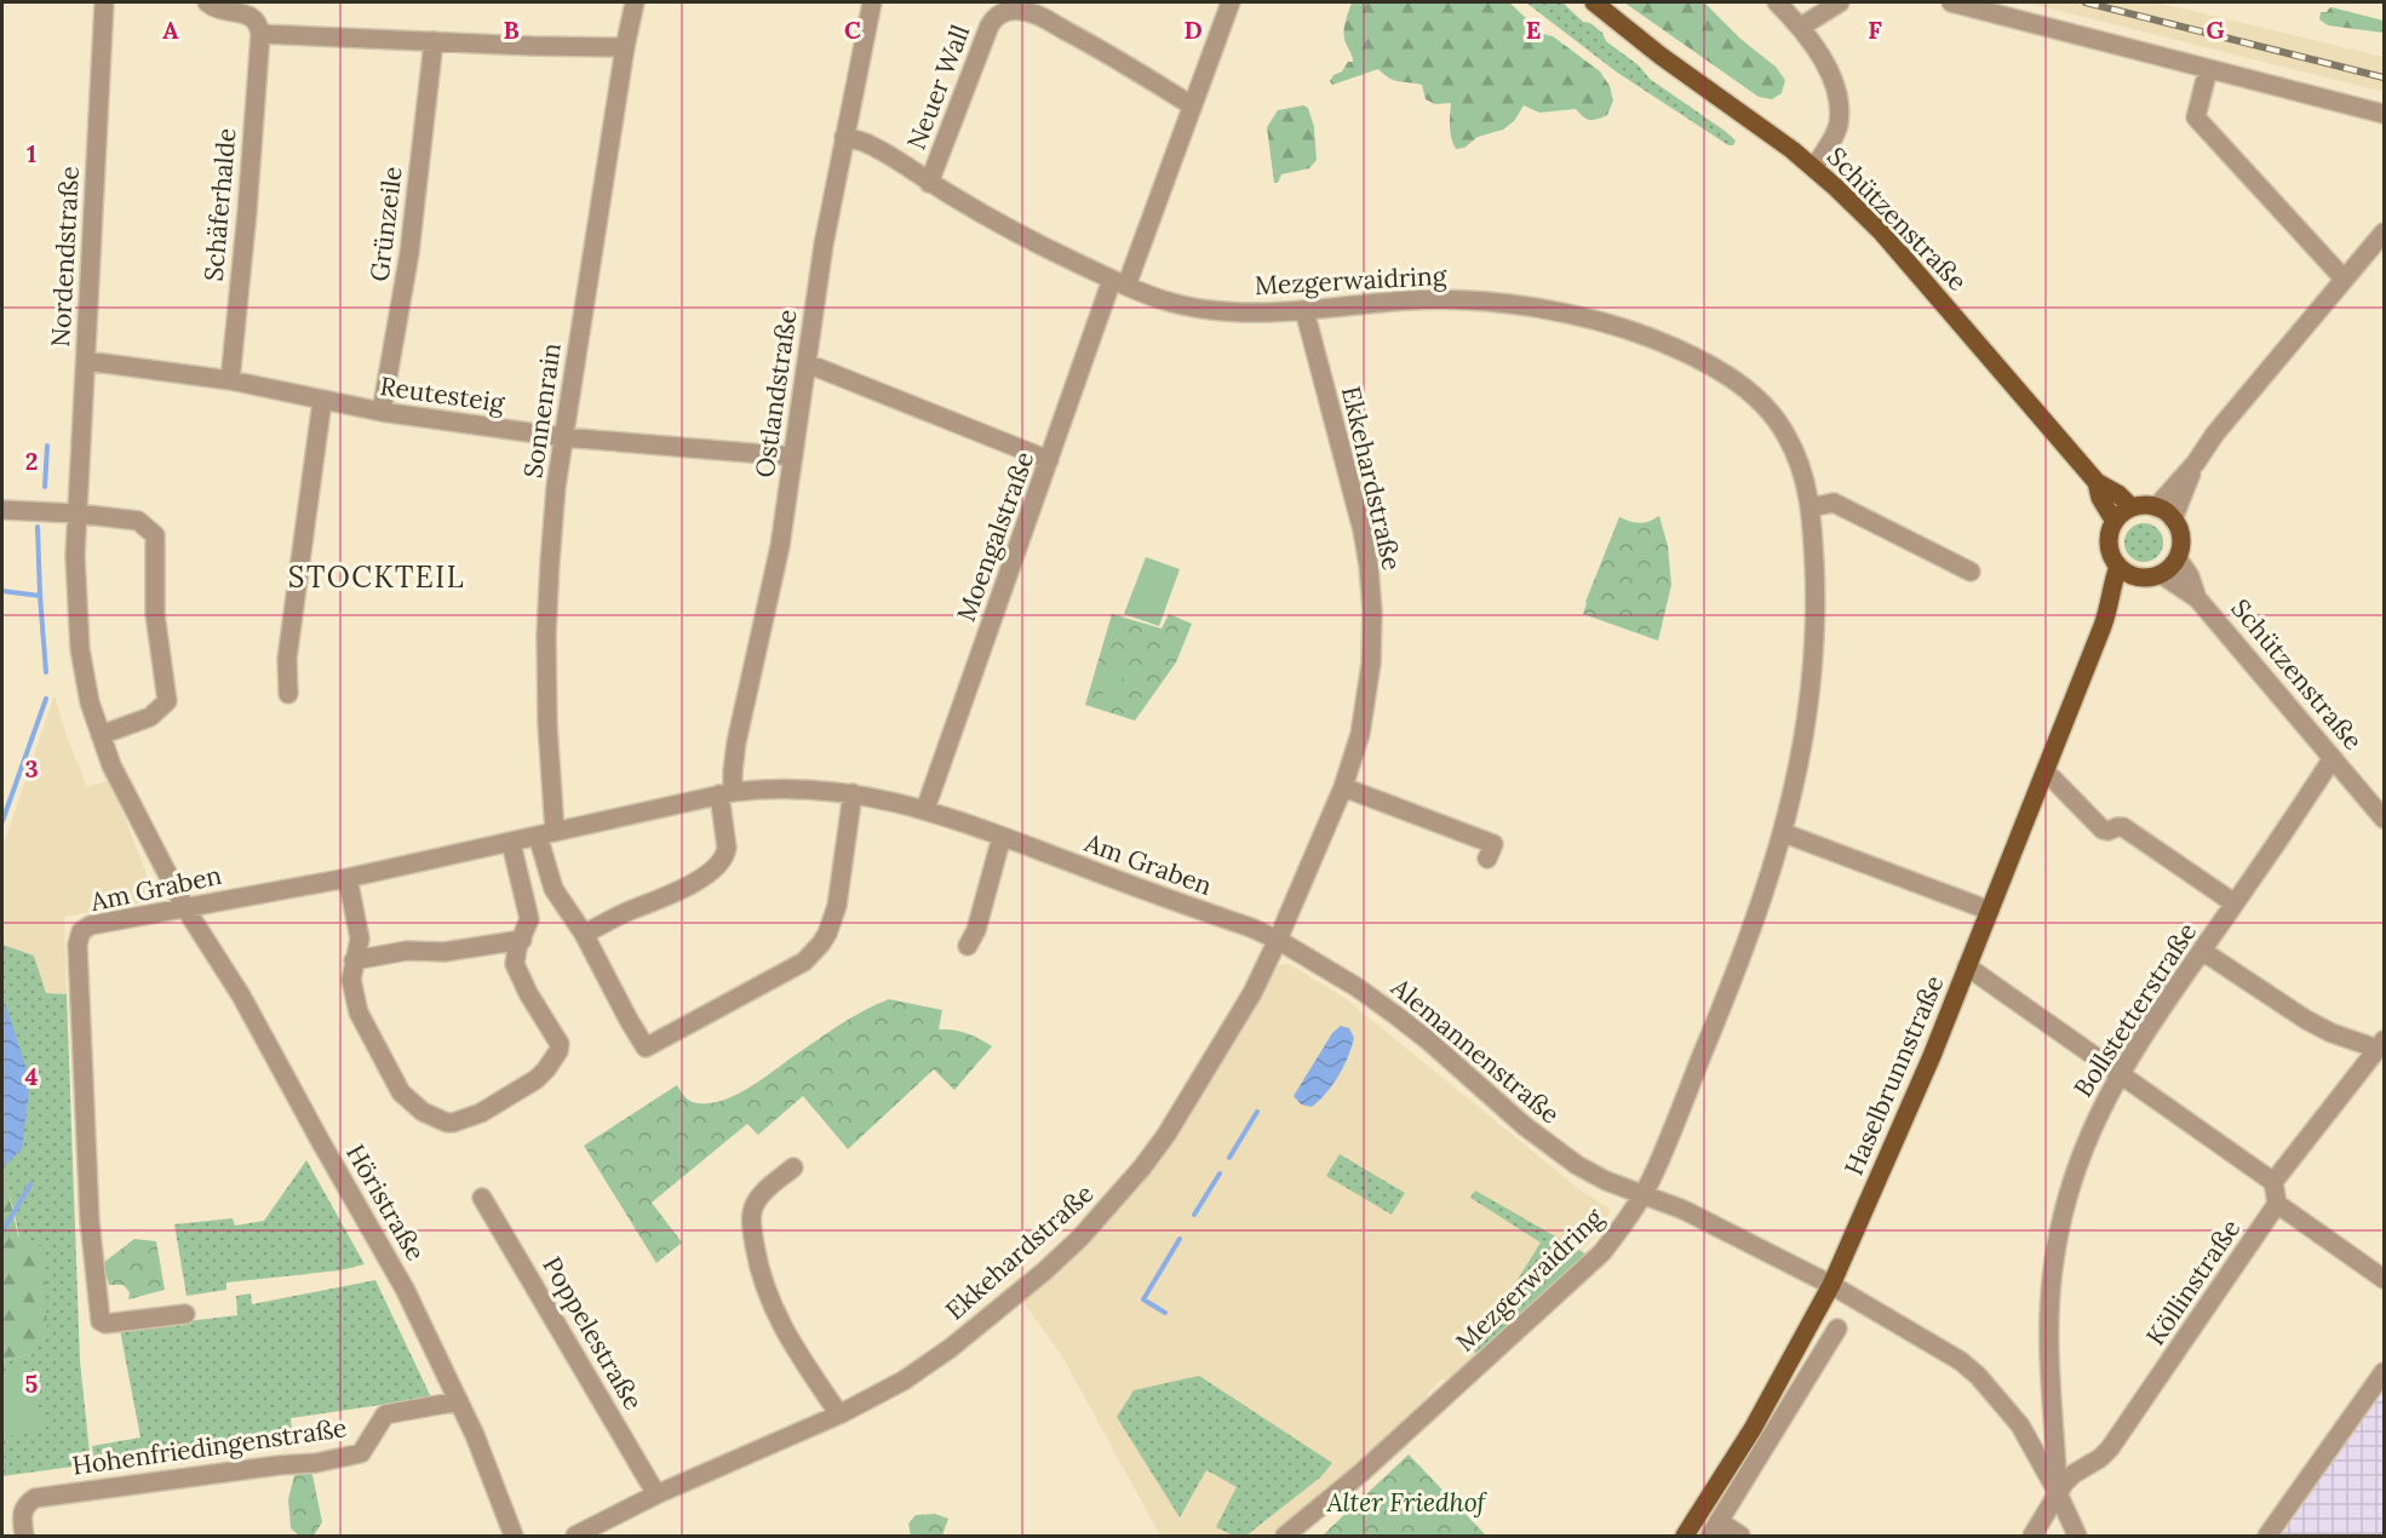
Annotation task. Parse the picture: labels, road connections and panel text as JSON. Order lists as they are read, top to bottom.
{
  "streets": {
    "main road": ["Schützenstraße", "Haselbrunnstraße"],
    "street": [
      "Neuer Wall",
      "Schäferhalde",
      "Grünzeile",
      "Nordendstraße",
      "Mezgerwaidring",
      "Ostlandstraße",
      "Reutesteig",
      "Sonnenrain",
      "Ekkehardstraße",
      "Moengalstraße",
      "Am Graben",
      "Bollstetterstraße",
      "Alemannenstraße",
      "Höristraße",
      "Köllinstraße",
      "Poppelestraße",
      "Hohenfriedingenstraße"
    ]
  },
  "crossings": [
    ["Neuer Wall", "Mezgerwaidring"],
    ["Schäferhalde", "Reutesteig"],
    ["Schützenstraße", "Bollstetterstraße"],
    ["Schützenstraße", "Haselbrunnstraße"],
    ["Grünzeile", "Reutesteig"],
    ["Nordendstraße", "Reutesteig"],
    ["Nordendstraße", "Am Graben"],
    ["Nordendstraße", "Höristraße"],
    ["Mezgerwaidring", "Ostlandstraße"],
    ["Mezgerwaidring", "Ekkehardstraße"],
    ["Mezgerwaidring", "Moengalstraße"],
    ["Mezgerwaidring", "Alemannenstraße"],
    ["Ostlandstraße", "Reutesteig"],
    ["Ostlandstraße", "Am Graben"],
    ["Reutesteig", "Sonnenrain"],
    ["Sonnenrain", "Am Graben"],
    ["Ekkehardstraße", "Am Graben"],
    ["Ekkehardstraße", "Alemannenstraße"],
    ["Ekkehardstraße", "Poppelestraße"],
    ["Moengalstraße", "Am Graben"],
    ["Am Graben", "Alemannenstraße"],
    ["Am Graben", "Höristraße"],
    ["Bollstetterstraße", "Alemannenstraße"],
    ["Bollstetterstraße", "Köllinstraße"],
    ["Alemannenstraße", "Haselbrunnstraße"],
    ["Alemannenstraße", "Köllinstraße"],
    ["Höristraße", "Hohenfriedingenstraße"]
  ],
  "districts": ["STOCKTEIL"],
  "parks": ["Alter Friedhof"],
  "grid": {
    "columns": [
      "A",
      "B",
      "C",
      "D",
      "E",
      "F",
      "G"
    ],
    "rows": [
      "1",
      "2",
      "3",
      "4",
      "5"
    ]
  }
}
